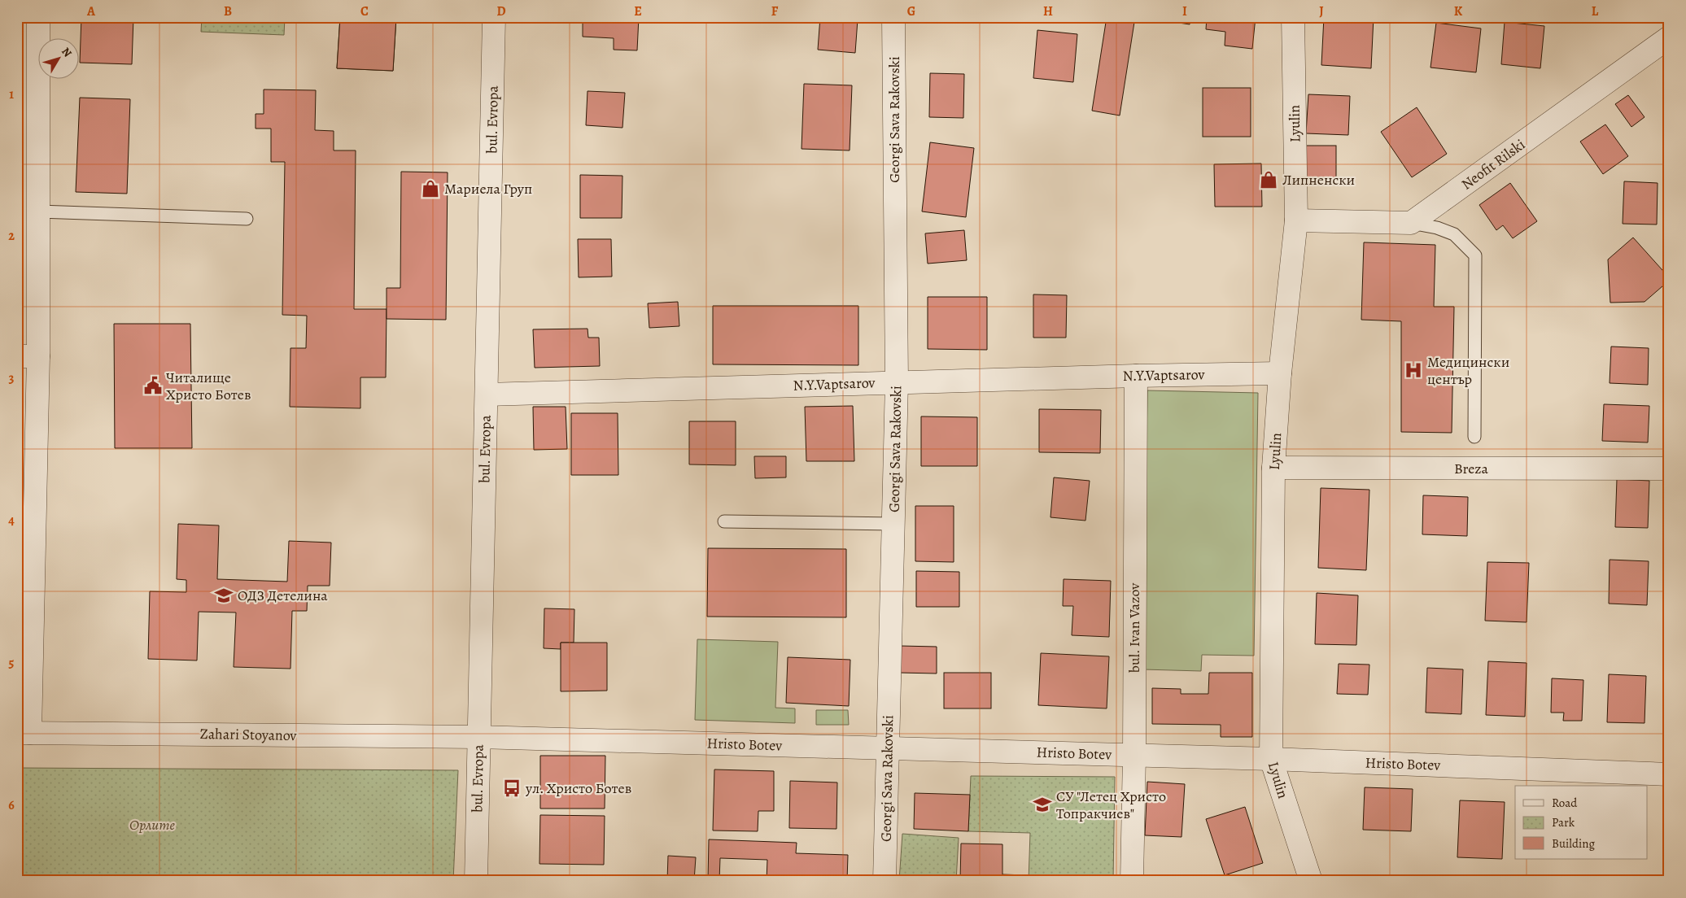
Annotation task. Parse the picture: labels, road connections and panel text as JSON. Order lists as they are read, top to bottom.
{
  "streets": {
    "street": [
      "bul. Evropa",
      "Georgi Sava Rakovski",
      "Lyulin",
      "Neofit Rilski",
      "N.Y.Vaptsarov",
      "Breza",
      "bul. Ivan Vazov",
      "Zahari Stoyanov",
      "Hristo Botev"
    ]
  },
  "crossings": [
    ["bul. Evropa", "N.Y.Vaptsarov"],
    ["bul. Evropa", "Zahari Stoyanov"],
    ["bul. Evropa", "Hristo Botev"],
    ["Georgi Sava Rakovski", "N.Y.Vaptsarov"],
    ["Georgi Sava Rakovski", "Hristo Botev"],
    ["Lyulin", "N.Y.Vaptsarov"],
    ["Lyulin", "Breza"],
    ["Lyulin", "Hristo Botev"],
    ["N.Y.Vaptsarov", "bul. Ivan Vazov"],
    ["bul. Ivan Vazov", "Hristo Botev"],
    ["Zahari Stoyanov", "Hristo Botev"]
  ],
  "parks": ["Орлите"],
  "places": {
    "shop": ["Липненски", "Мариела Груп"],
    "hospital": ["Медицински център"],
    "public building": ["Читалище Христо Ботев"],
    "school or university": ["ОДЗ Детелина", "СУ \"Летец Христо Топракчиев\""],
    "bus stop": ["ул. Христо Ботев"]
  },
  "legend": ["Road", "Park", "Building"],
  "north": "top right",
  "grid": {
    "columns": [
      "A",
      "B",
      "C",
      "D",
      "E",
      "F",
      "G",
      "H",
      "I",
      "J",
      "K",
      "L"
    ],
    "rows": [
      "1",
      "2",
      "3",
      "4",
      "5",
      "6"
    ]
  }
}
